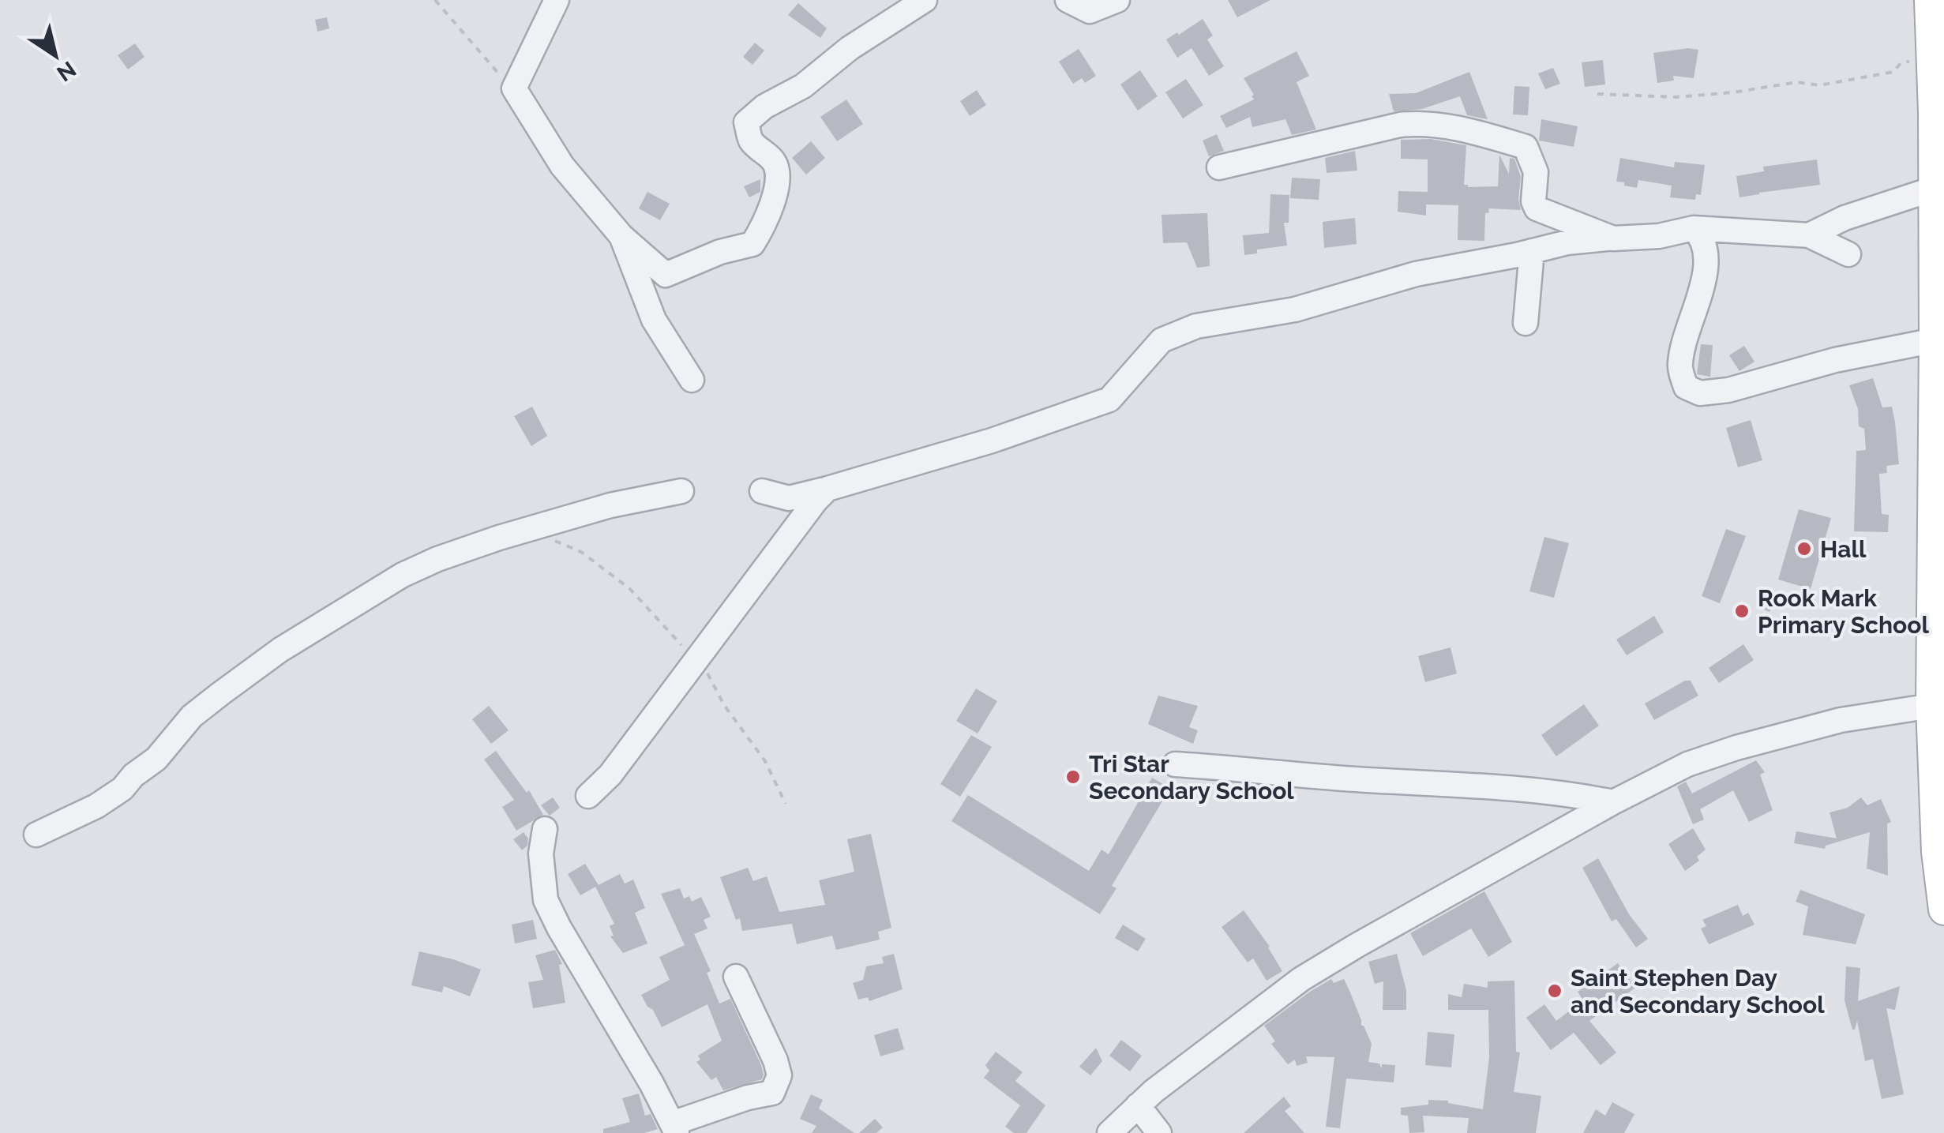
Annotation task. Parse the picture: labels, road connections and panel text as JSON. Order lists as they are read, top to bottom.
{
  "places": [
    "Hall",
    "Rook Mark Primary School",
    "Tri Star Secondary School",
    "Saint Stephen Day and Secondary School"
  ],
  "north": "bottom right"
}
